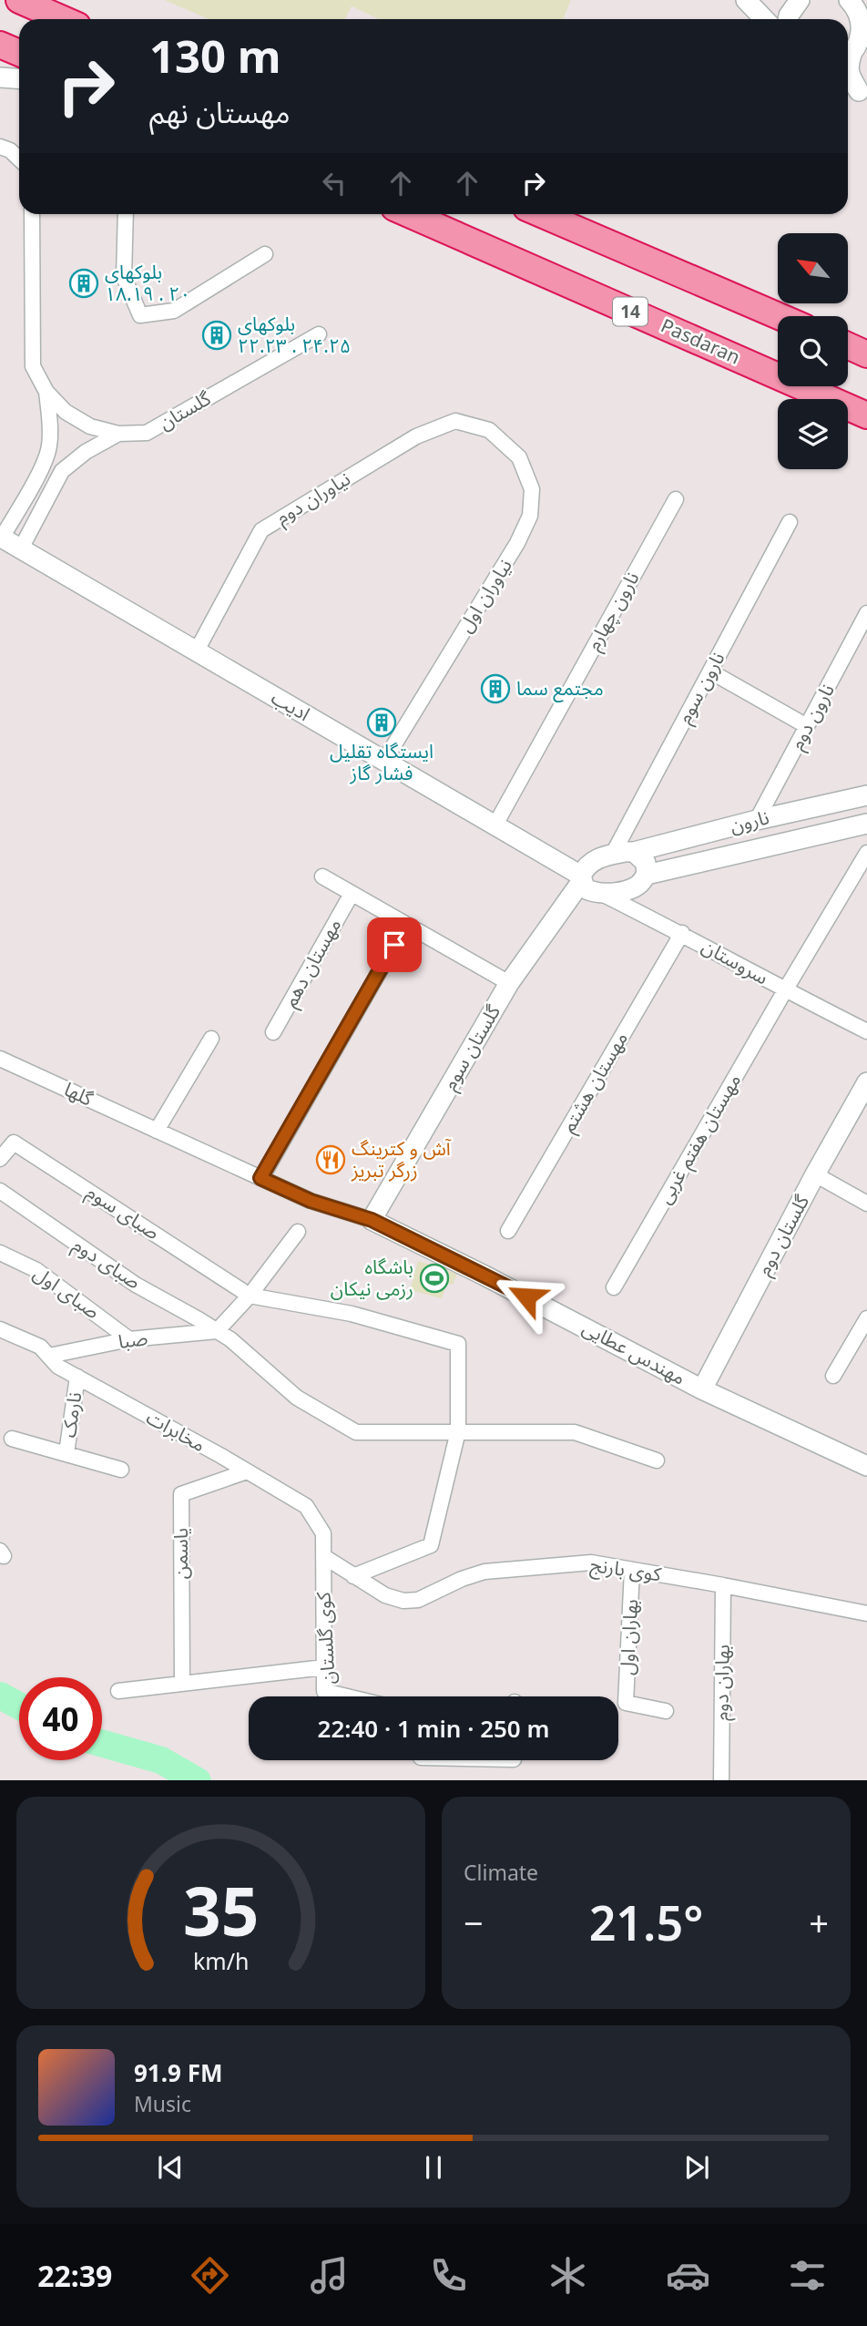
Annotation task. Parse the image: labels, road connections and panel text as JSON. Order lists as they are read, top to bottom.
{
  "streets": {
    "highway": ["14", "Pasdaran"],
    "street": [
      "گلستان",
      "نیاوران دوم",
      "نیاوران اول",
      "نارون چهارم",
      "نارون سوم",
      "ادیب",
      "نارون دوم",
      "نارون",
      "سروستان",
      "مهستان دهم",
      "گلستان سوم",
      "مهستان هشتم",
      "گلها",
      "مهستان هفتم غربی",
      "صبای سوم",
      "گلستان دوم",
      "صبای دوم",
      "صبای اول",
      "صبا",
      "مهندس عطایی",
      "نارمک",
      "مخابرات",
      "یاسمن",
      "کوی بارنج",
      "بهاران اول",
      "کوی گلستان",
      "بهاران دوم"
    ]
  },
  "crossings": [
    ["نیاوران دوم", "نیاوران اول"],
    ["نیاوران دوم", "ادیب"],
    ["نیاوران اول", "ادیب"],
    ["نارون چهارم", "ادیب"],
    ["نارون سوم", "نارون"],
    ["نارون سوم", "گلستان سوم"],
    ["ادیب", "نارون"],
    ["ادیب", "سروستان"],
    ["ادیب", "گلستان سوم"],
    ["نارون دوم", "نارون"],
    ["نارون", "سروستان"],
    ["نارون", "گلستان سوم"],
    ["سروستان", "مهستان هشتم"],
    ["سروستان", "مهستان هفتم غربی"],
    ["گلستان سوم", "مهندس عطایی"],
    ["گلها", "مهندس عطایی"],
    ["گلستان دوم", "مهندس عطایی"],
    ["صبای دوم", "صبا"],
    ["صبای اول", "صبا"],
    ["صبا", "مخابرات"],
    ["نارمک", "مخابرات"],
    ["مخابرات", "یاسمن"],
    ["مخابرات", "کوی بارنج"],
    ["مخابرات", "کوی گلستان"],
    ["کوی بارنج", "بهاران اول"],
    ["کوی بارنج", "کوی گلستان"],
    ["کوی بارنج", "بهاران دوم"]
  ],
  "places": {
    "building": [
      "بلوکهای ۱۸.۱۹ . ۲۰",
      "بلوکهای ۲۲.۲۳ . ۲۴.۲۵",
      "مجتمع سما",
      "ایستگاه تقلیل فشار گاز"
    ],
    "restaurant": ["آش و کترینگ زرگر تبریز"],
    "sports": ["باشگاه رزمی نیکان"]
  },
  "north": "top left",
  "page": {
    "turn": ["130 m", "مهستان نهم"],
    "limit": "40",
    "trip": "22:40 · 1 min · 250 m",
    "tile": "Climate",
    "heat": ["−", "21.5°", "+"],
    "song": ["91.9 FM", "Music"],
    "tabs": "22:39",
    "gauge": ["35", "km/h"]
  }
}
